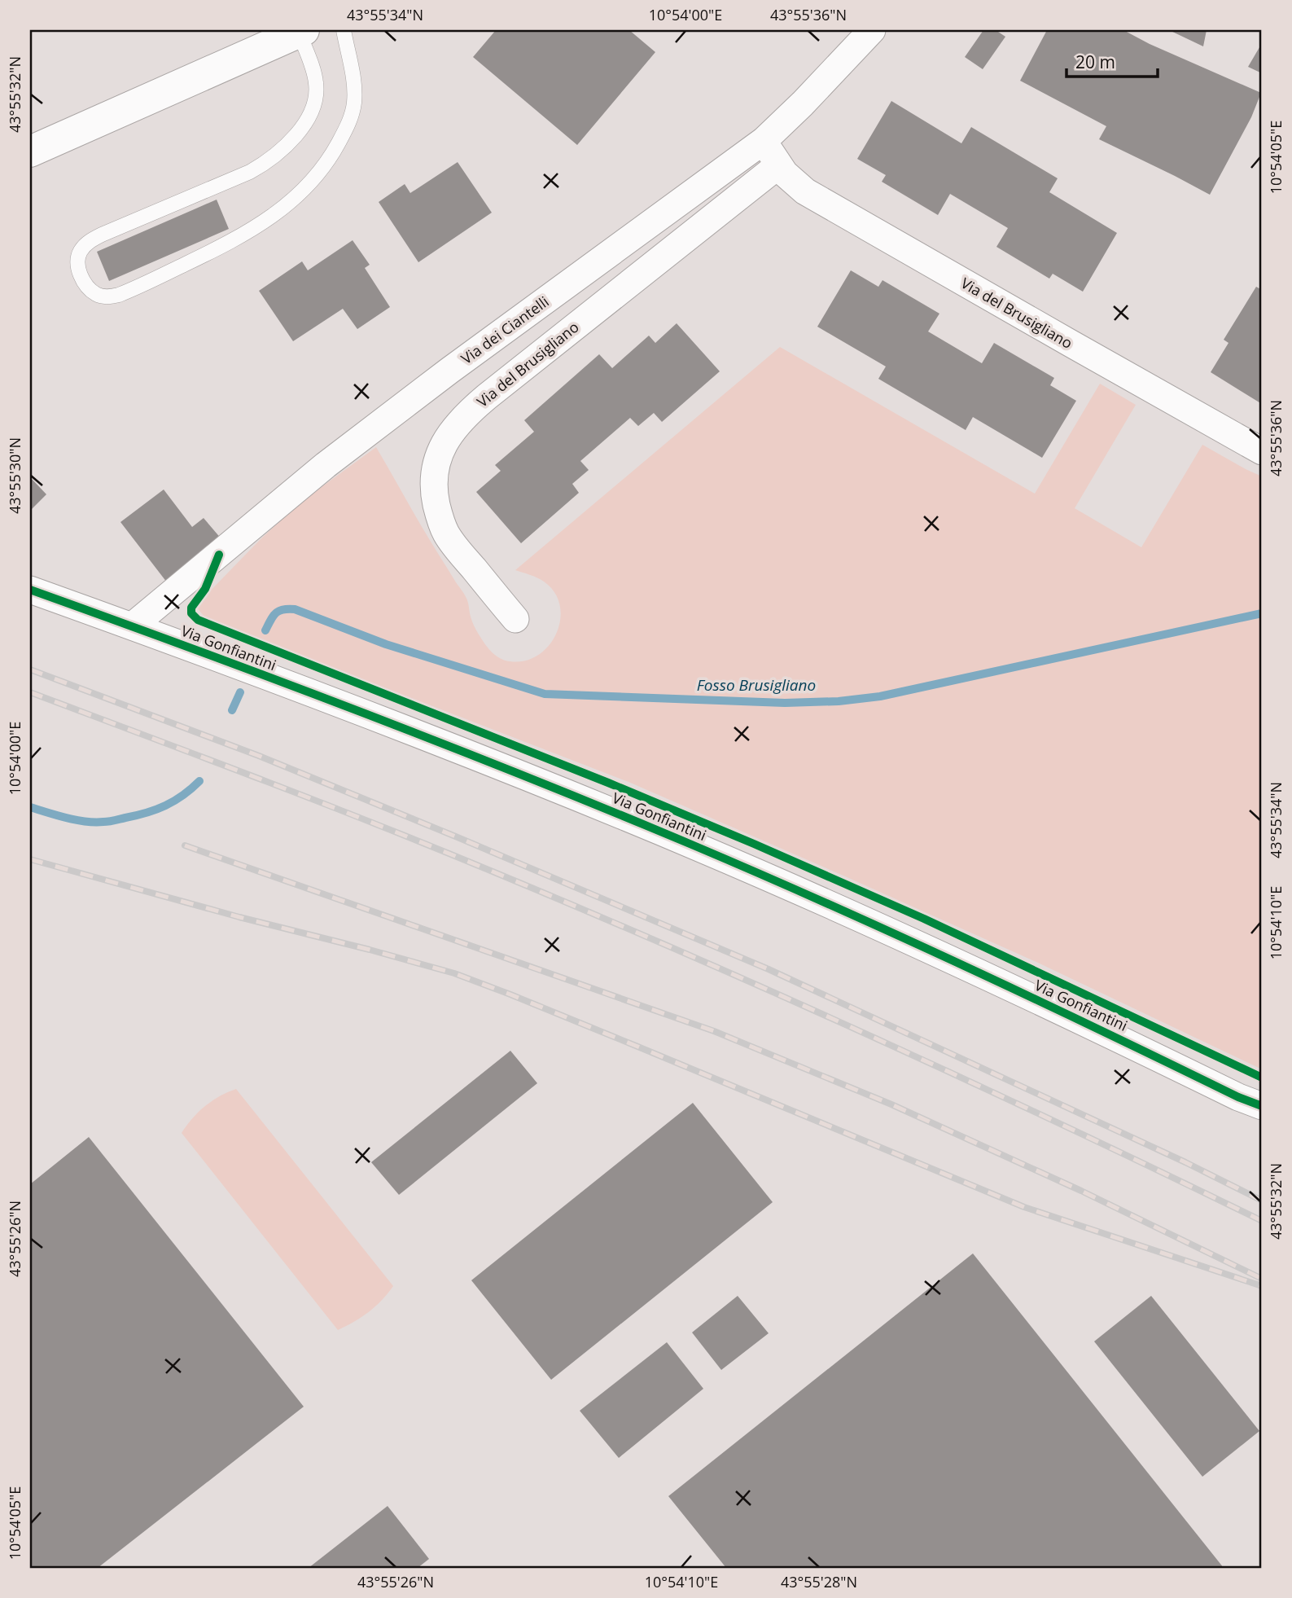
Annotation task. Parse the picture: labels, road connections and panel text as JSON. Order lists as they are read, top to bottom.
{
  "streets": {
    "street": ["Via del Brusigliano", "Via dei Ciantelli", "Via Gonfiantini"]
  },
  "crossings": [
    ["Via del Brusigliano", "Via dei Ciantelli"],
    ["Via dei Ciantelli", "Via Gonfiantini"]
  ],
  "water": ["Fosso Brusigliano"],
  "scale_bar": "20 m",
  "coordinates": [
    "43°55'34\"N",
    "10°54'00\"E",
    "43°55'36\"N",
    "43°55'32\"N",
    "10°54'05\"E",
    "43°55'30\"N",
    "10°54'10\"E",
    "43°55'26\"N",
    "43°55'28\"N"
  ]
}
